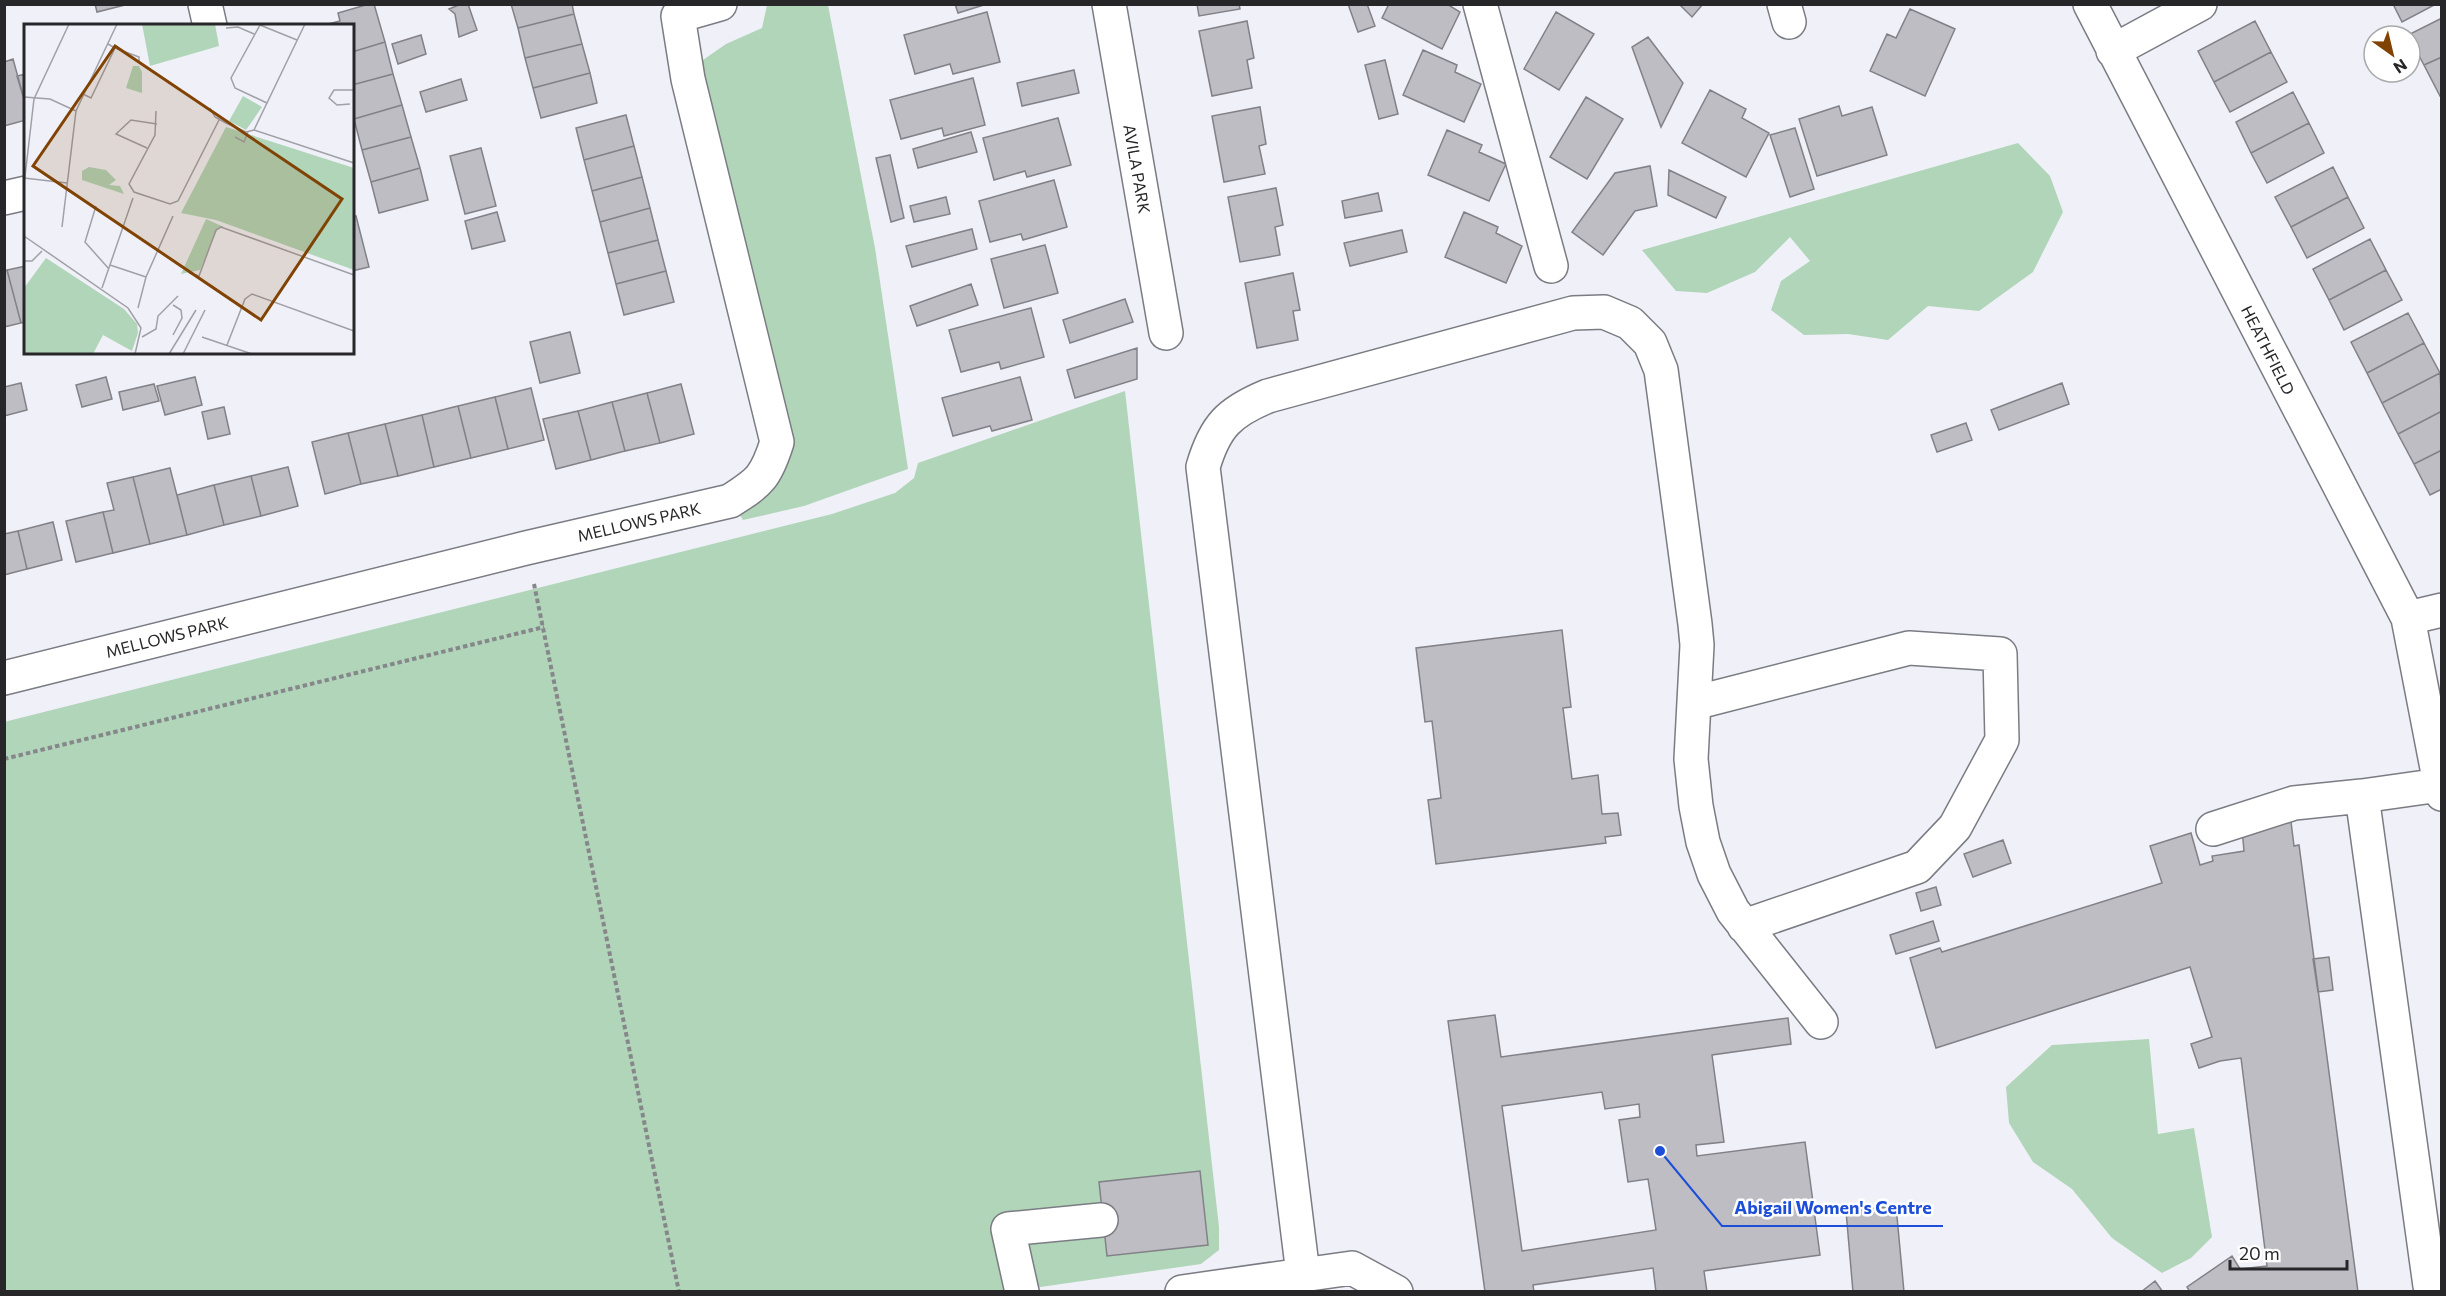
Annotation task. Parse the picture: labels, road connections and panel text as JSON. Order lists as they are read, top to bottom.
{
  "streets": {
    "street": ["AVILA PARK", "HEATHFIELD", "MELLOWS PARK"]
  },
  "places": ["Abigail Women's Centre"],
  "scale_bar": "20 m",
  "north": "bottom right"
}
